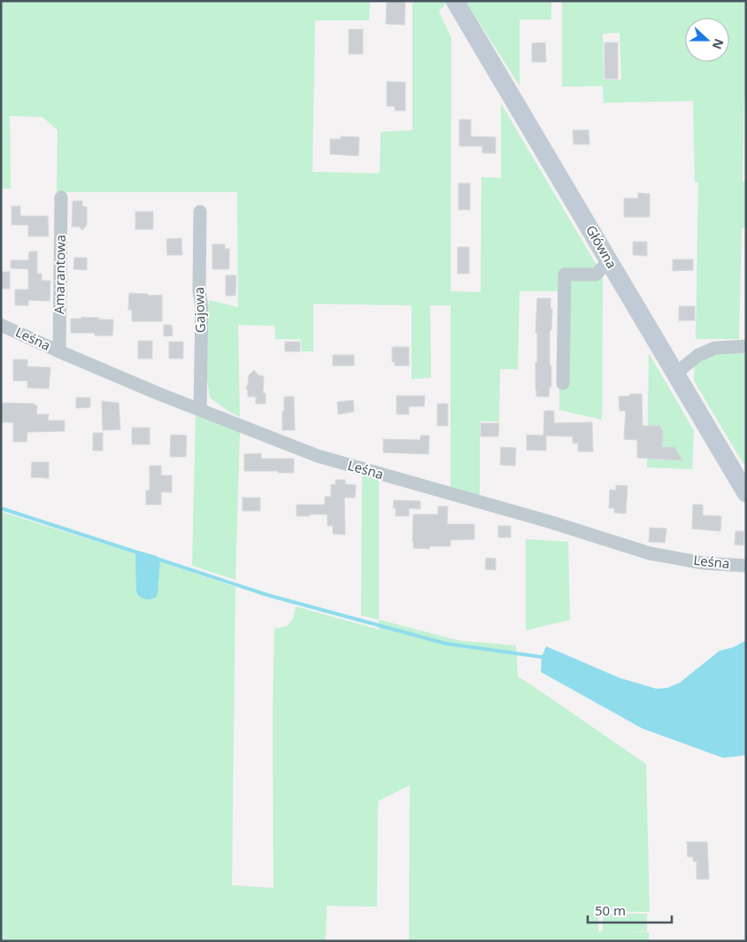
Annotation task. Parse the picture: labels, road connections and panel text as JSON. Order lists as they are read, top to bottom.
{
  "streets": {
    "main road": ["Główna"],
    "street": ["Amarantowa", "Gajowa", "Leśna"]
  },
  "crossings": [
    ["Amarantowa", "Leśna"],
    ["Gajowa", "Leśna"]
  ],
  "scale_bar": "50 m",
  "north": "right"
}
